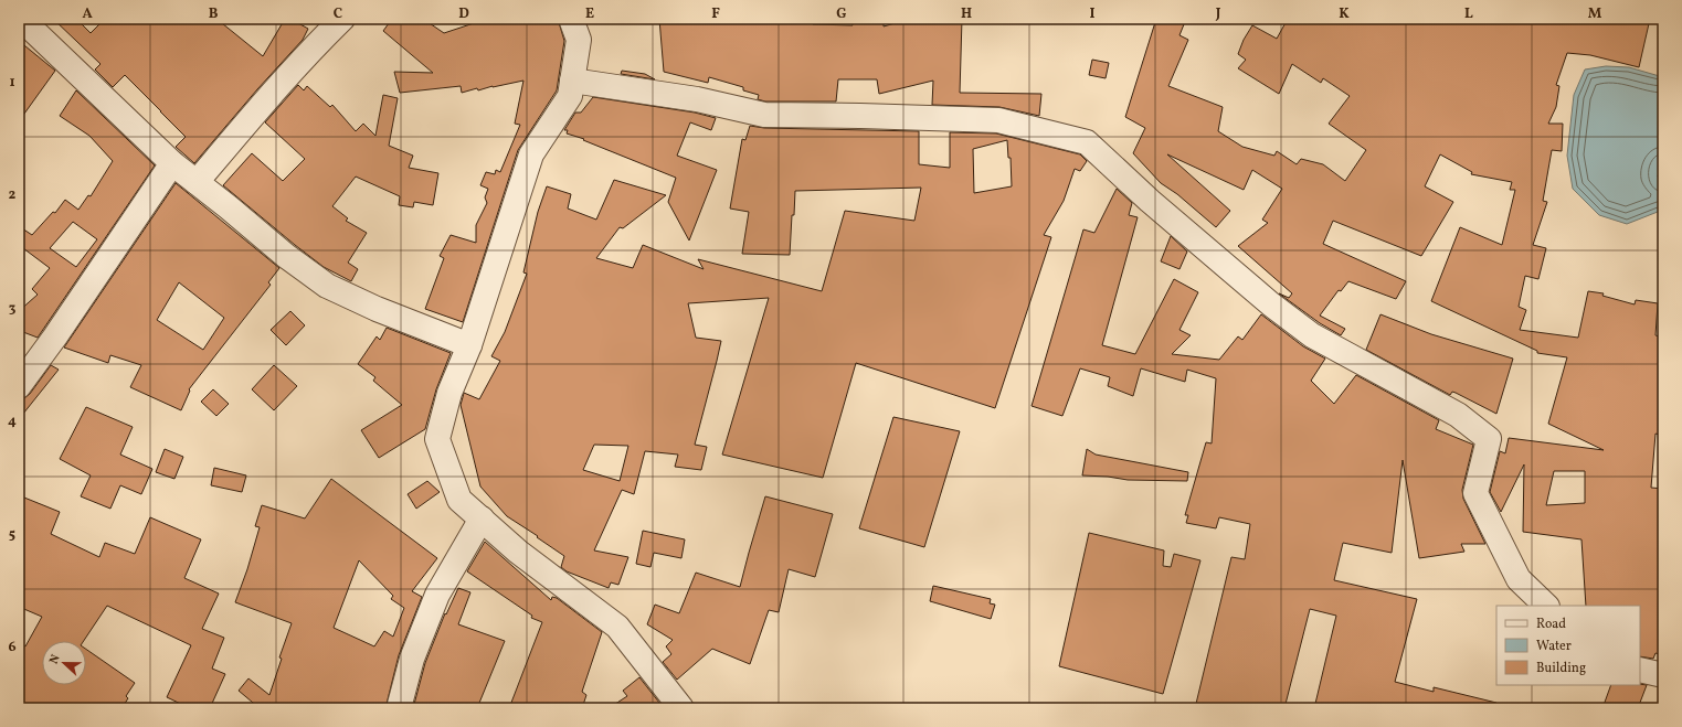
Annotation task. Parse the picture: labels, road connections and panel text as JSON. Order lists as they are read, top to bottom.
{
  "legend": ["Road", "Water", "Building"],
  "north": "left",
  "grid": {
    "columns": [
      "A",
      "B",
      "C",
      "D",
      "E",
      "F",
      "G",
      "H",
      "I",
      "J",
      "K",
      "L",
      "M"
    ],
    "rows": [
      "1",
      "2",
      "3",
      "4",
      "5",
      "6"
    ]
  }
}
